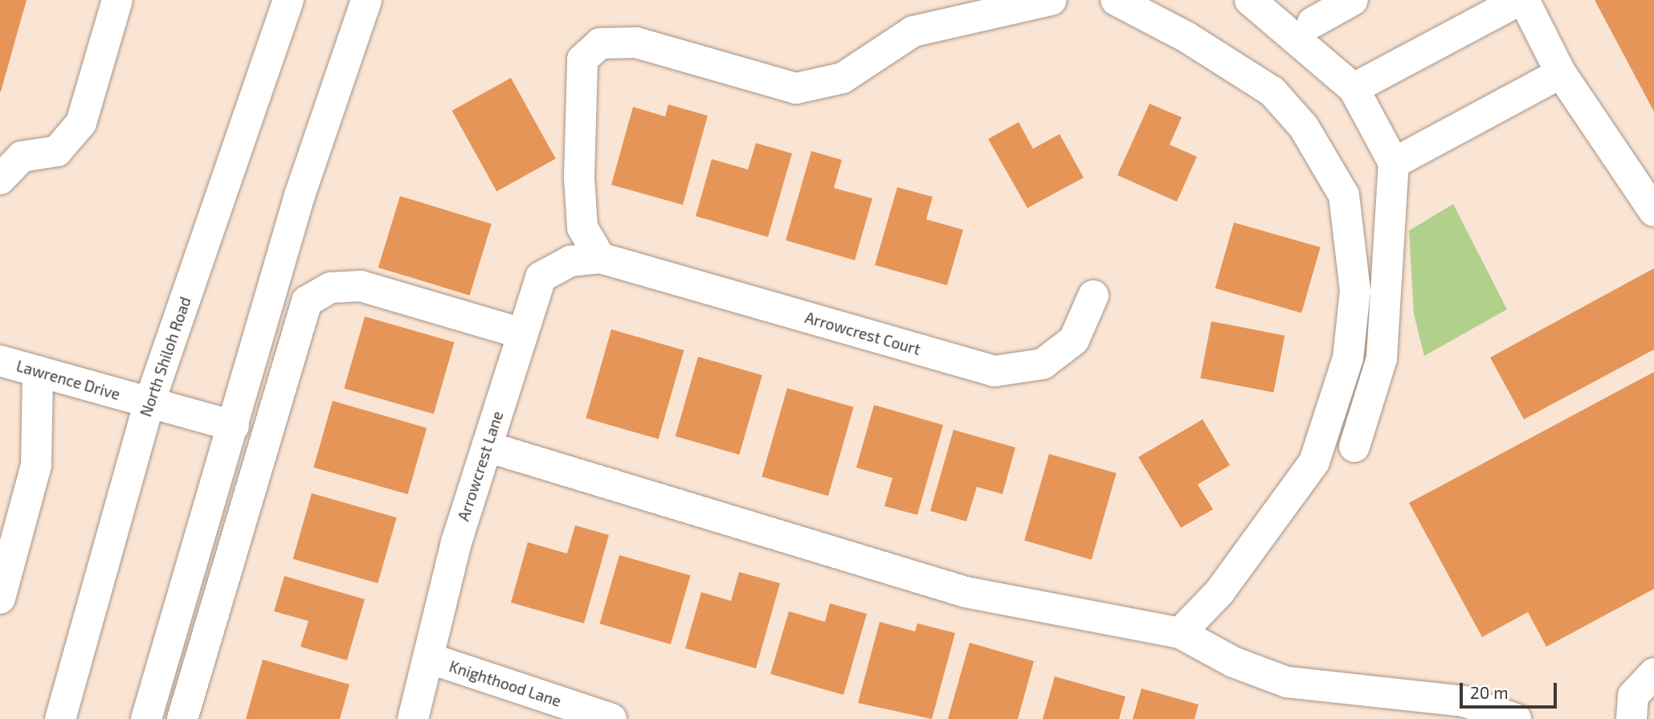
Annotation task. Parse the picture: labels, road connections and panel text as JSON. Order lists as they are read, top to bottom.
{
  "streets": {
    "street": [
      "Arrowcrest Court",
      "North Shiloh Road",
      "Lawrence Drive",
      "Arrowcrest Lane",
      "Knighthood Lane"
    ]
  },
  "crossings": [
    ["Arrowcrest Court", "Arrowcrest Lane"],
    ["North Shiloh Road", "Lawrence Drive"],
    ["Arrowcrest Lane", "Knighthood Lane"]
  ],
  "scale_bar": "20 m"
}
